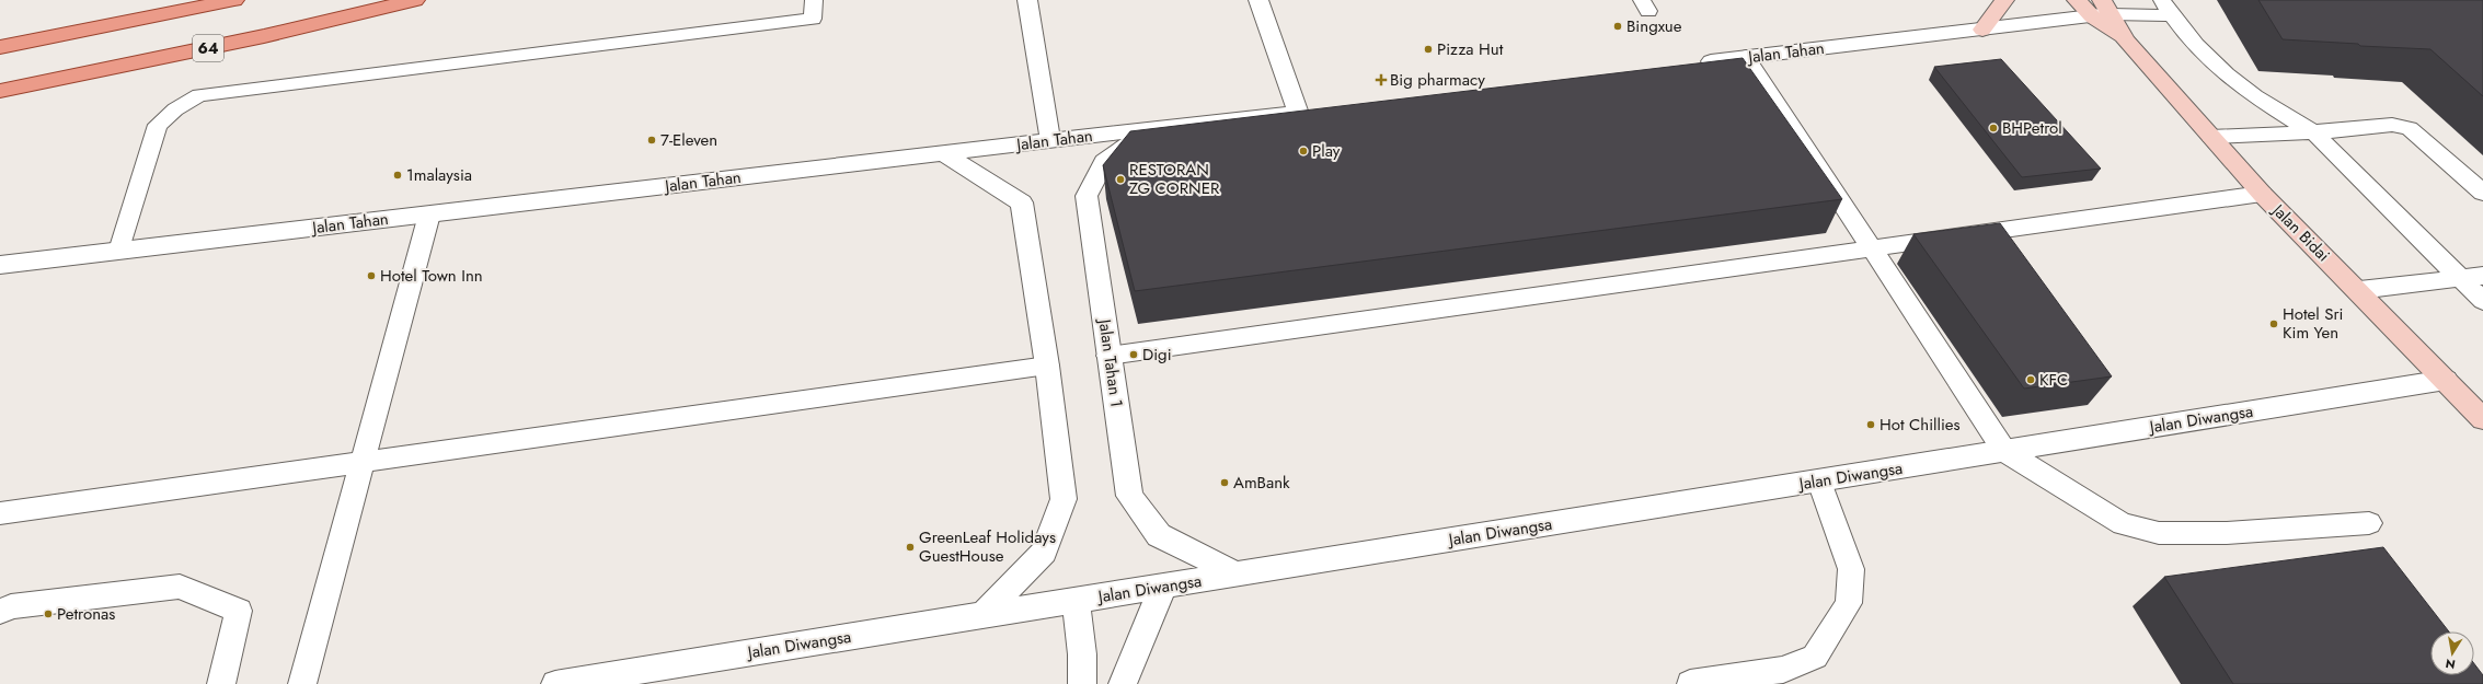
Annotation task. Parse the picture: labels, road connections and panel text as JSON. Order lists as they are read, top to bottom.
{
  "streets": {
    "main road": ["64"],
    "street": [
      "Jalan Tahan",
      "Jalan Bidai",
      "Jalan Tahan 1",
      "Jalan Diwangsa"
    ]
  },
  "crossings": [
    ["Jalan Tahan", "Jalan Bidai"],
    ["Jalan Tahan", "Jalan Tahan 1"],
    ["Jalan Bidai", "Jalan Diwangsa"],
    ["Jalan Tahan 1", "Jalan Diwangsa"]
  ],
  "places": {
    "other": [
      "Bingxue",
      "Pizza Hut",
      "BHPetrol",
      "7-Eleven",
      "Play",
      "1malaysia",
      "RESTORAN ZG CORNER",
      "Hotel Town Inn",
      "Hotel Sri Kim Yen",
      "Digi",
      "KFC",
      "Hot Chillies",
      "AmBank",
      "GreenLeaf Holidays GuestHouse",
      "Petronas"
    ],
    "health": ["Big pharmacy"]
  },
  "north": "bottom"
}
